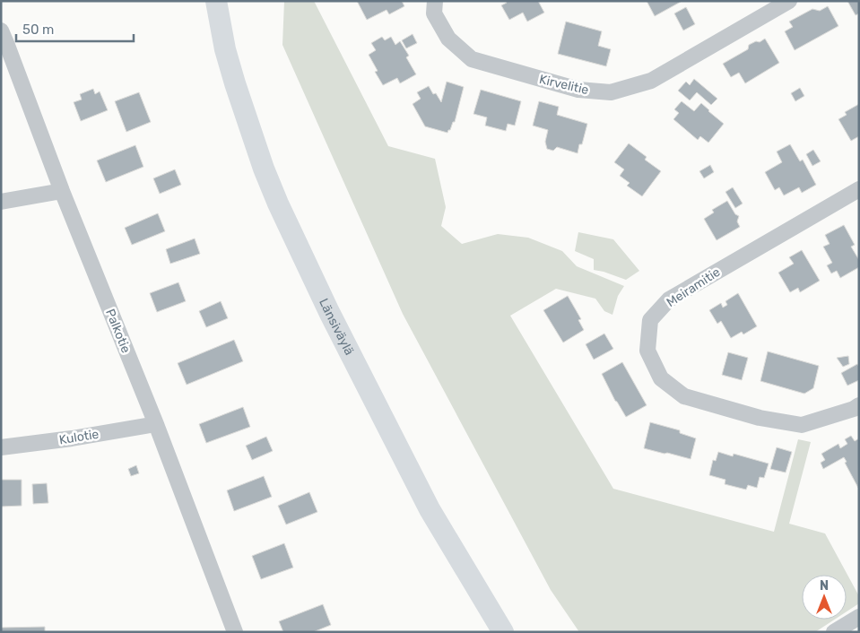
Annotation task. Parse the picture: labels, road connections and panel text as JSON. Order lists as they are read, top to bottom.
{
  "streets": {
    "main road": ["Länsiväylä"],
    "street": [
      "Kirvelitie",
      "Meiramitie",
      "Palkotie",
      "Kulotie"
    ]
  },
  "crossings": [
    ["Palkotie", "Kulotie"]
  ],
  "scale_bar": "50 m",
  "north": "top"
}
